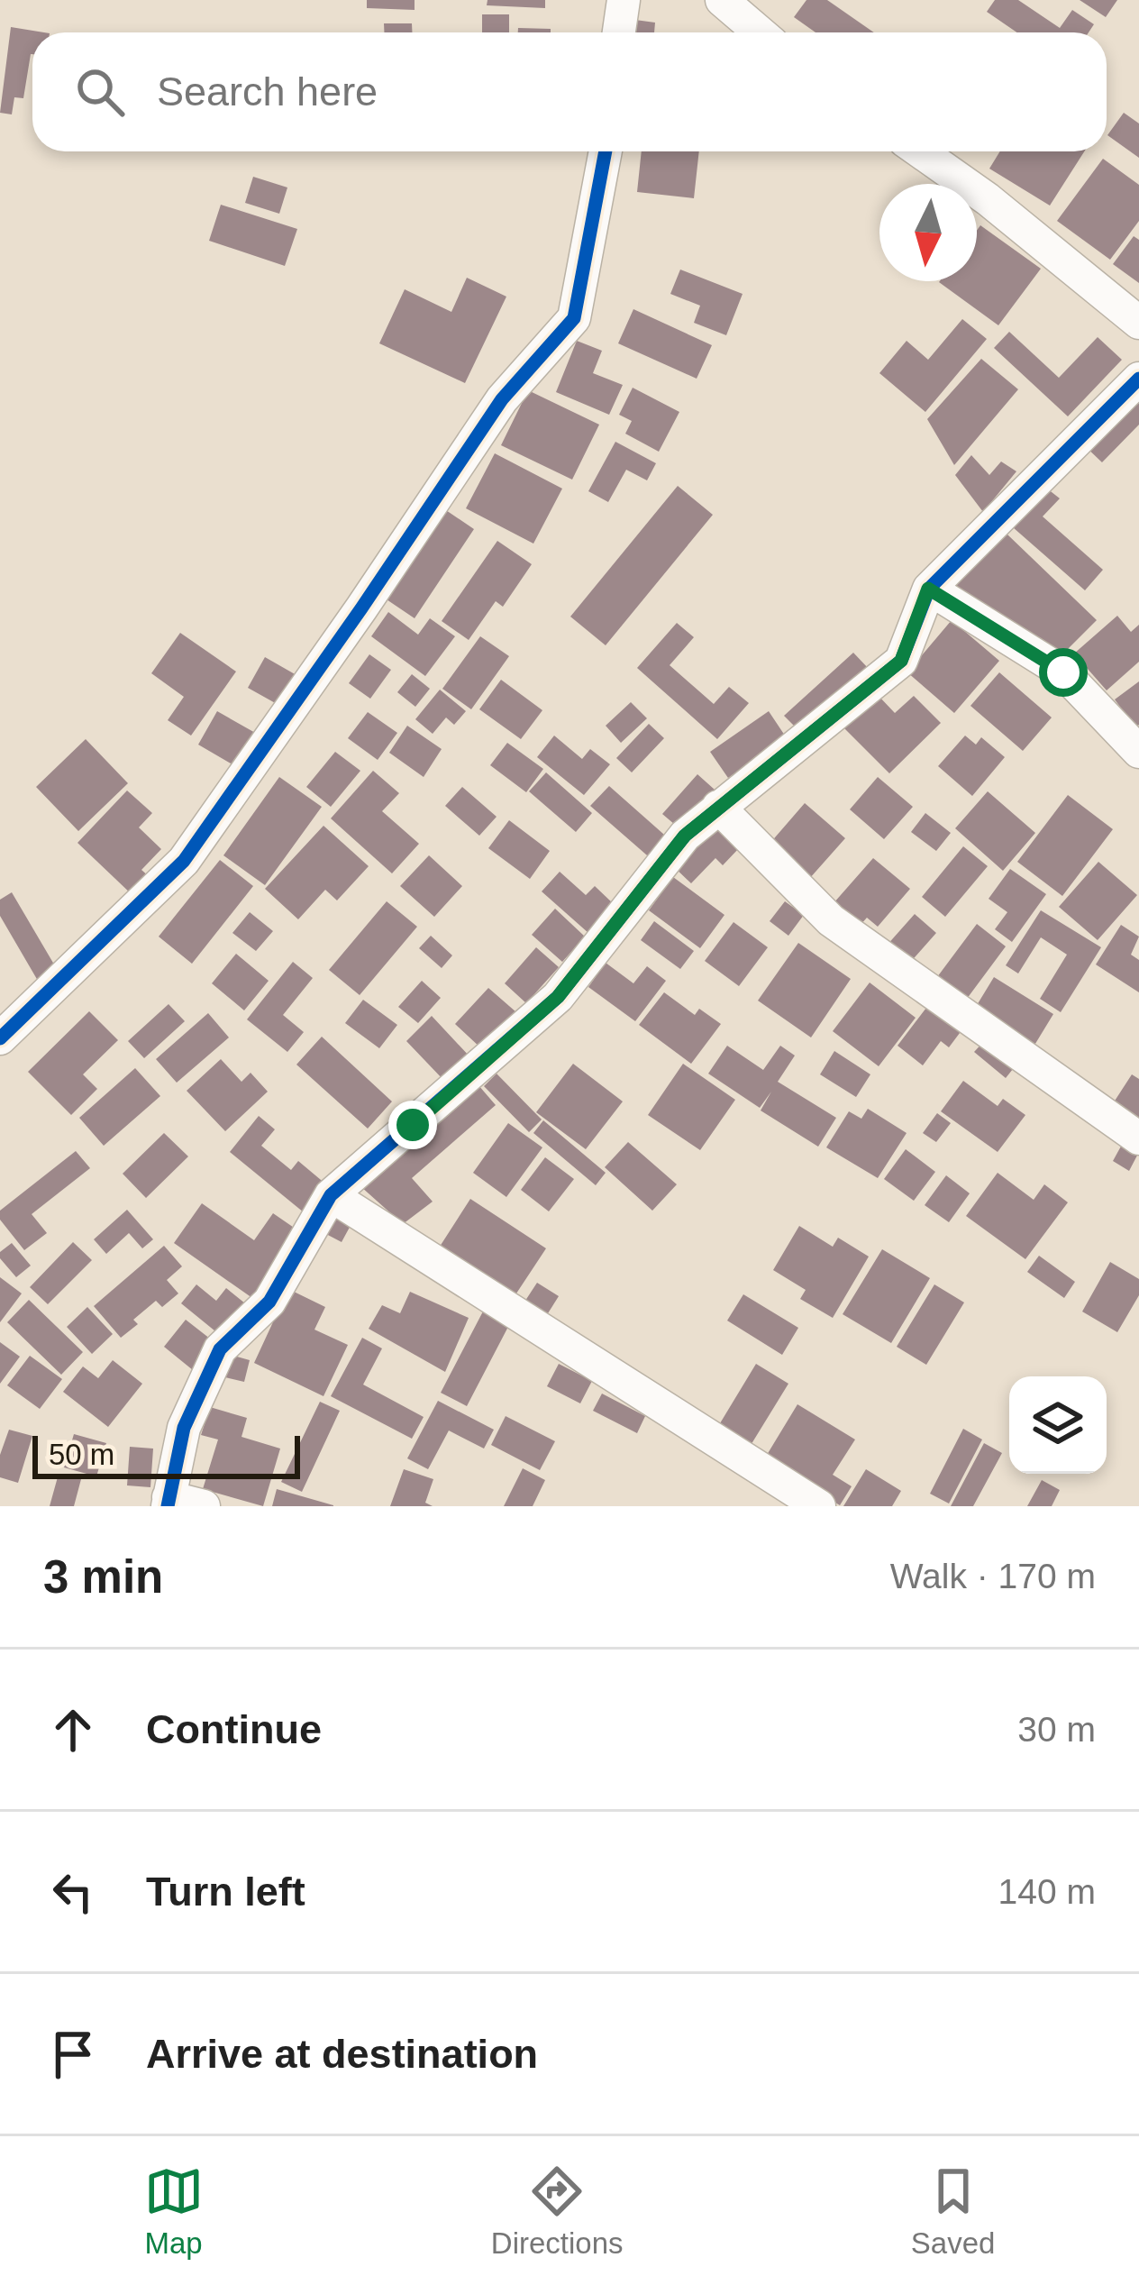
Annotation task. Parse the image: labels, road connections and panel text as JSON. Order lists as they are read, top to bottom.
{
  "scale_bar": "50 m",
  "north": "bottom",
  "page": {
    "search": "Search here",
    "scale": "50 m",
    "heading": ["3 min", "Walk · 170 m"],
    "list": [
      ["Continue", "30 m"],
      ["Turn left", "140 m"],
      "Arrive at destination"
    ],
    "nav": ["Map", "Directions", "Saved"]
  }
}
